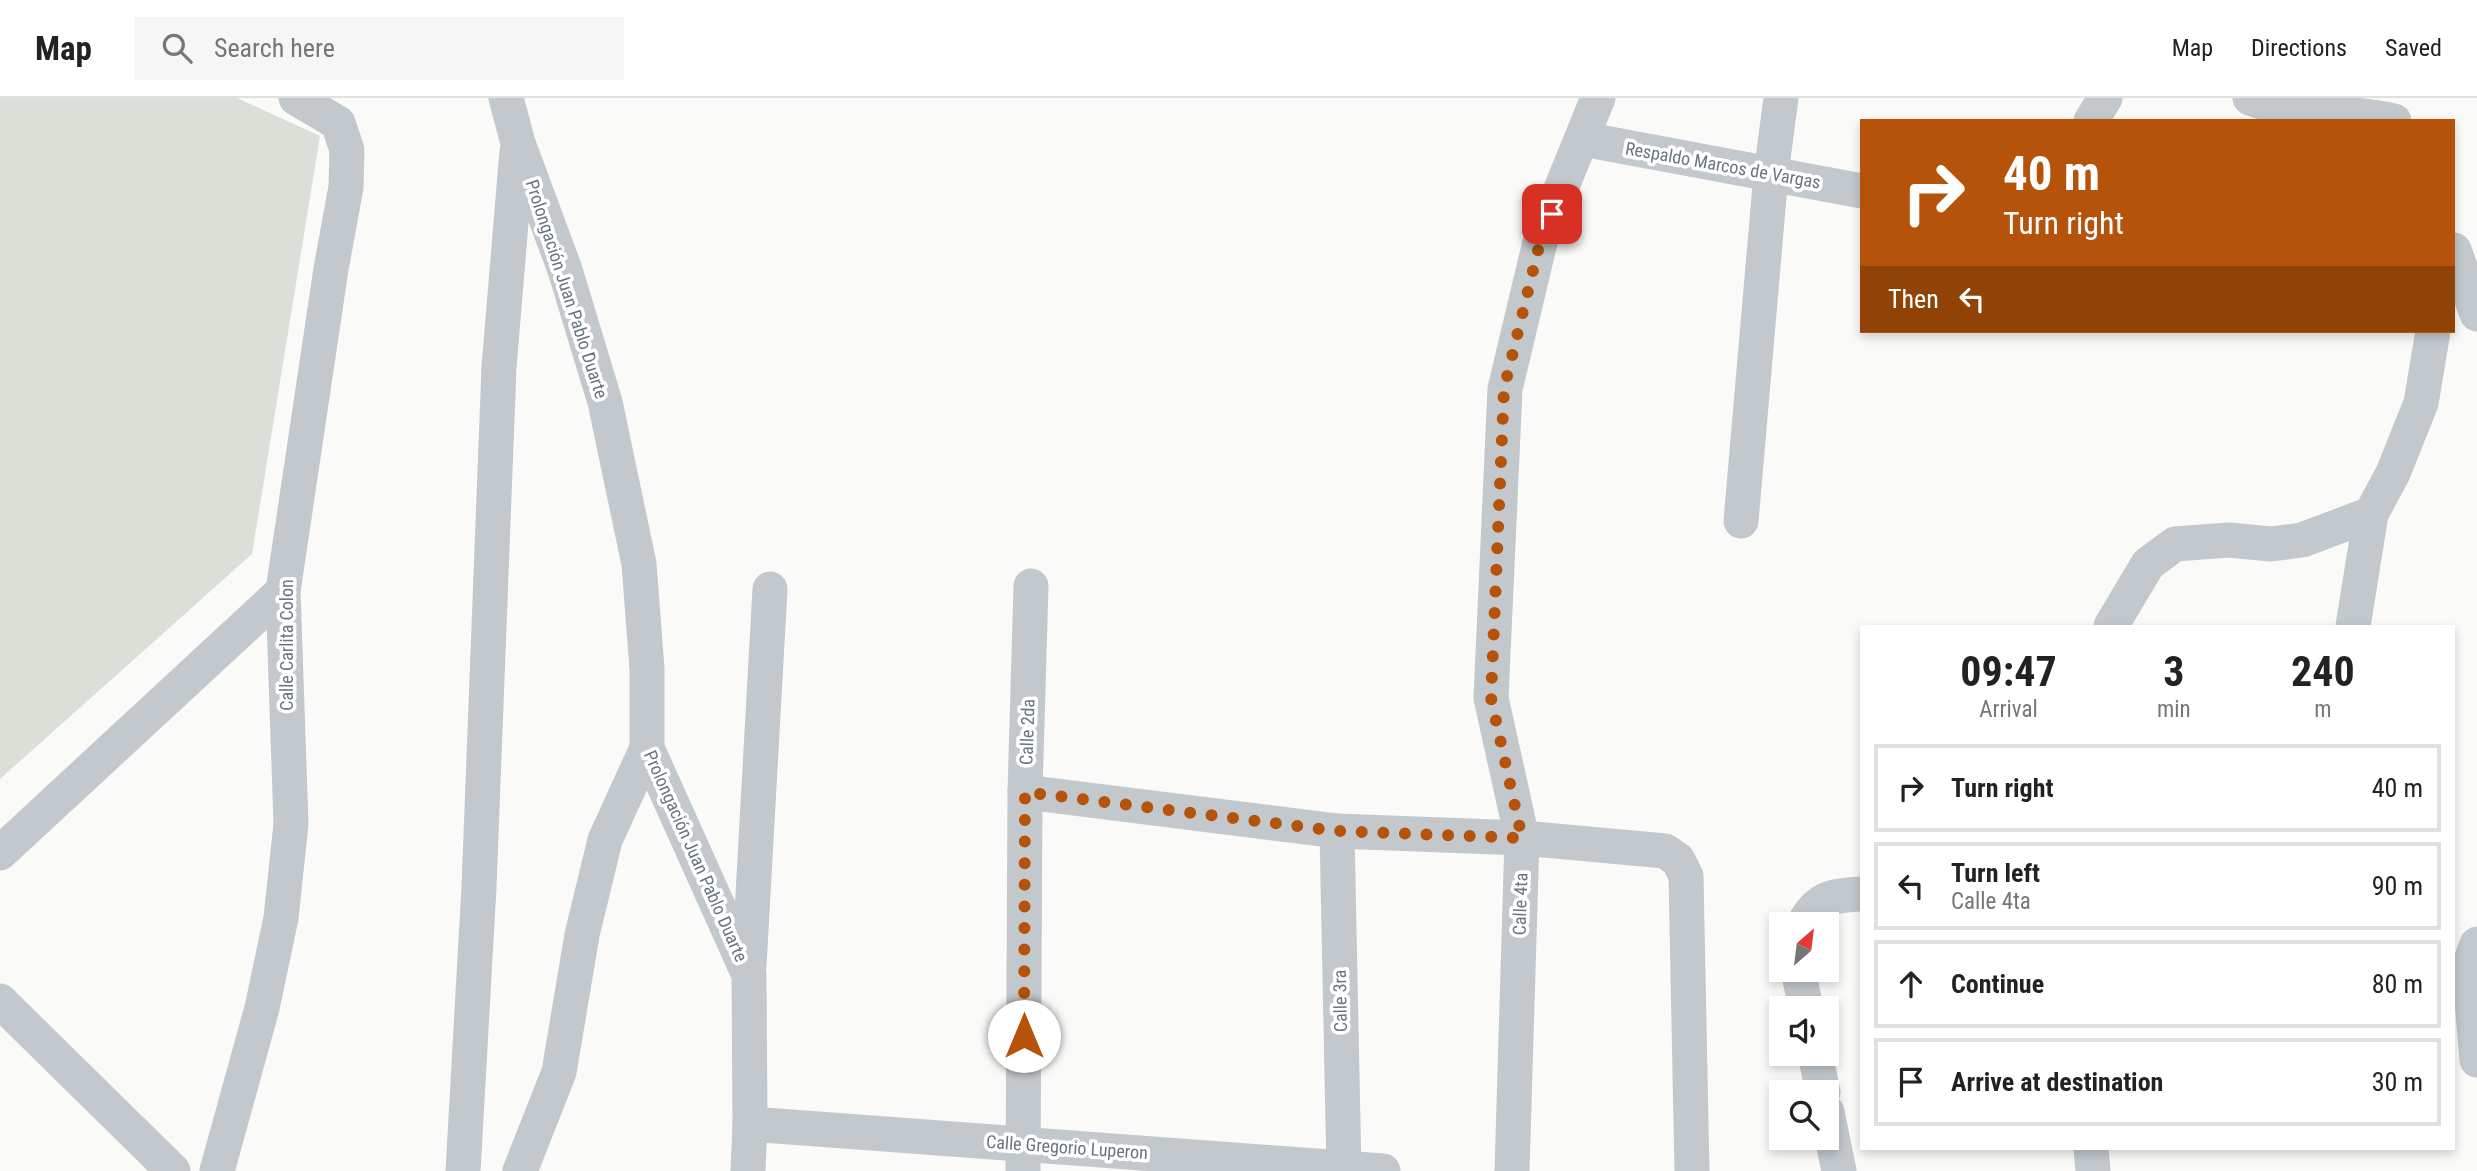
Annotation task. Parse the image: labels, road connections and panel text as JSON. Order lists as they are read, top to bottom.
{
  "streets": {
    "street": [
      "Respaldo Marcos de Vargas",
      "Prolongación Juan Pablo Duarte",
      "Calle Carlita Colon",
      "Calle 2da",
      "Calle 4ta",
      "Calle 3ra",
      "Calle Gregorio Luperon"
    ]
  },
  "crossings": [
    ["Respaldo Marcos de Vargas", "Calle 4ta"],
    ["Prolongación Juan Pablo Duarte", "Calle Gregorio Luperon"],
    ["Calle 2da", "Calle Gregorio Luperon"],
    ["Calle 3ra", "Calle Gregorio Luperon"]
  ],
  "north": "top right",
  "page": {
    "header": "Map",
    "search": "Search here",
    "nav": ["Map", "Directions", "Saved"],
    "turn": ["40 m", "Turn right"],
    "then": "Then",
    "eta": [
      "09:47",
      "Arrival",
      "3",
      "min",
      "240",
      "m"
    ],
    "list": [
      {
        "name": "Turn right",
        "value": "40 m"
      },
      {
        "name": "Turn left",
        "note": "Calle 4ta",
        "value": "90 m"
      },
      {
        "name": "Continue",
        "value": "80 m"
      },
      {
        "name": "Arrive at destination",
        "value": "30 m"
      }
    ]
  }
}
